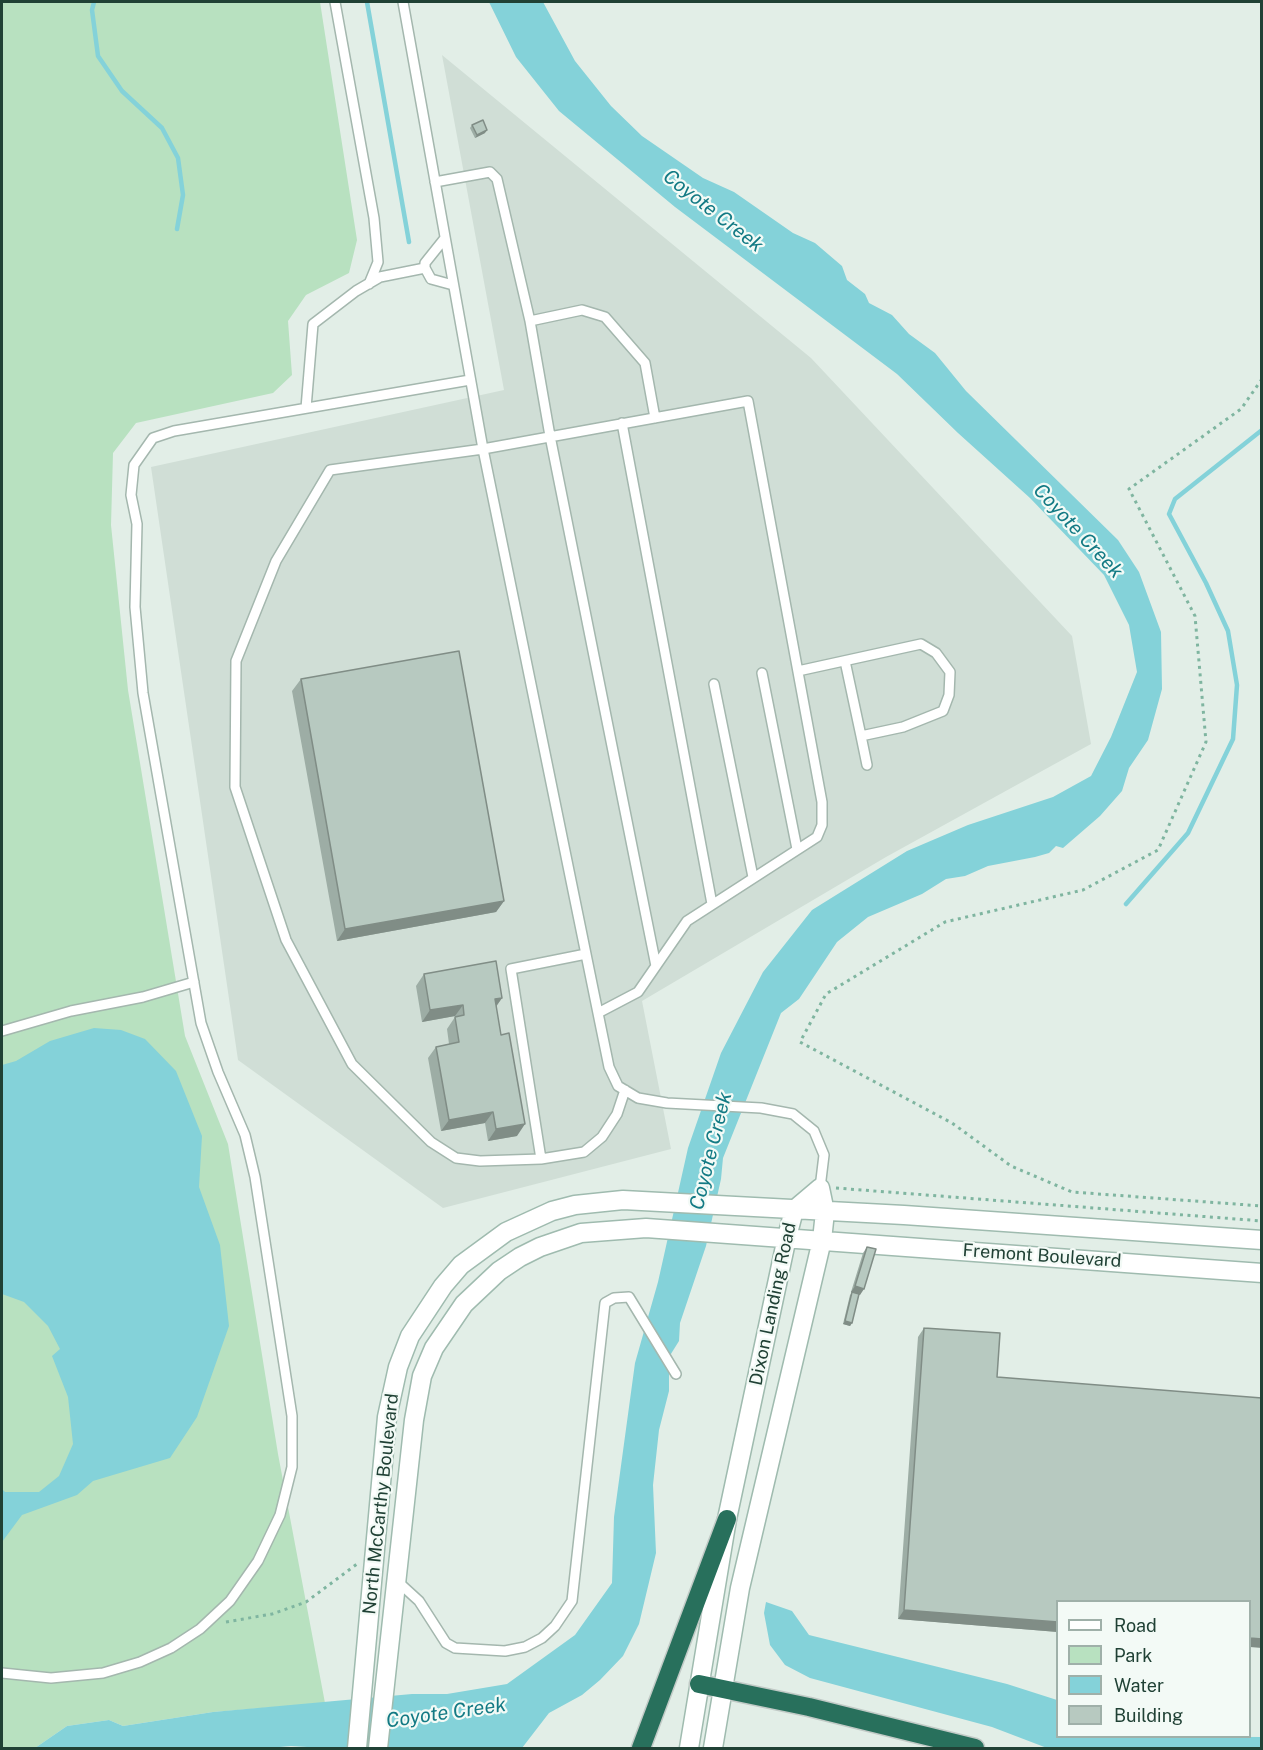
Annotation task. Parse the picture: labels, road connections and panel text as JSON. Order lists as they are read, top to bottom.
{
  "streets": {
    "main road": ["Fremont Boulevard", "Dixon Landing Road", "North McCarthy Boulevard"]
  },
  "crossings": [
    ["Fremont Boulevard", "Dixon Landing Road"],
    ["Fremont Boulevard", "North McCarthy Boulevard"],
    ["Dixon Landing Road", "North McCarthy Boulevard"]
  ],
  "water": ["Coyote Creek"],
  "legend": [
    "Road",
    "Park",
    "Water",
    "Building"
  ]
}
